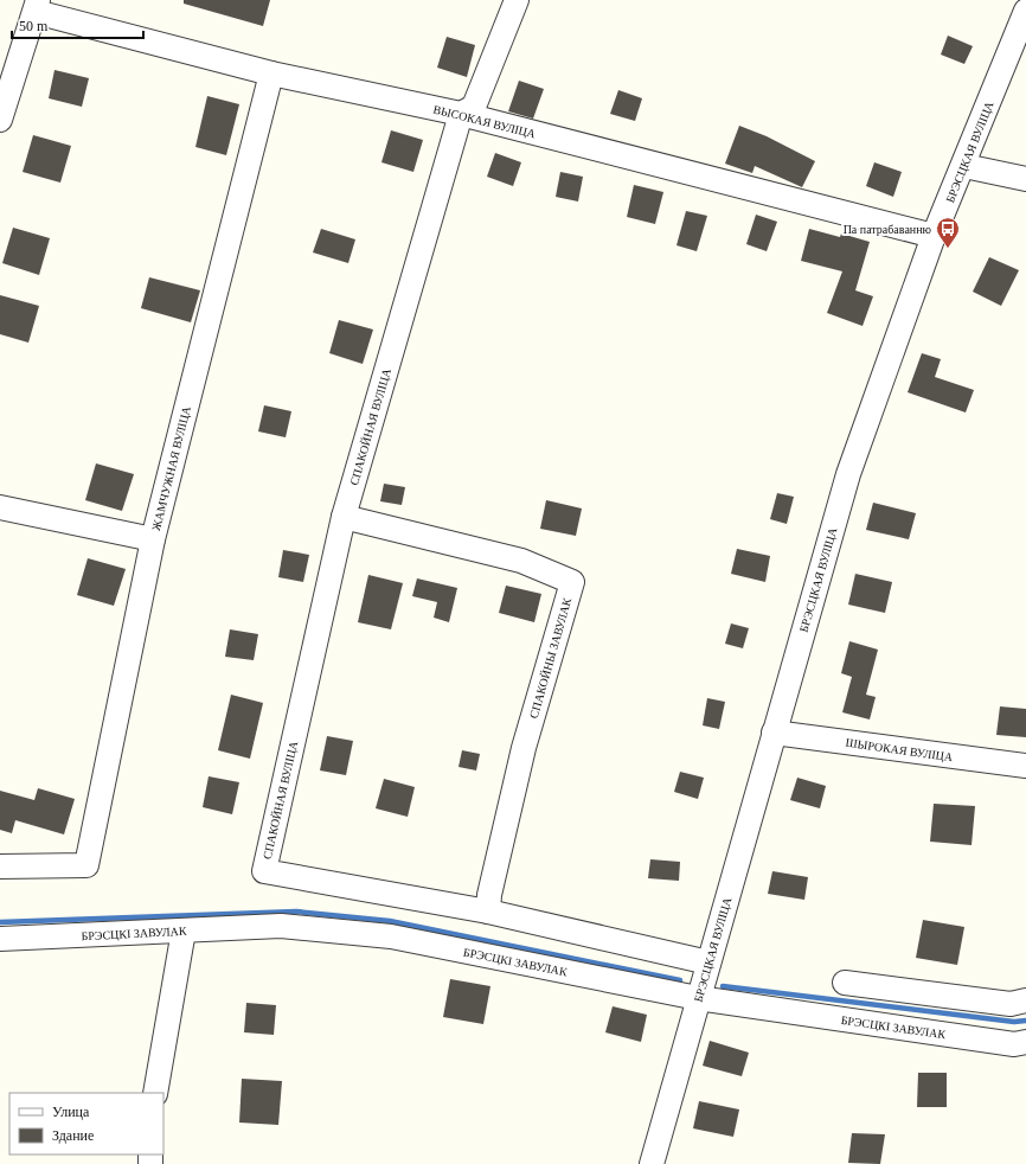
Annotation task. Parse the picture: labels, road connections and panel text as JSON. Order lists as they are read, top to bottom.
{
  "streets": {
    "street": [
      "ВЫСОКАЯ ВУЛІЦА",
      "БРЭСЦКАЯ ВУЛІЦА",
      "СПАКОЙНАЯ ВУЛІЦА",
      "ЖАМЧУЖНАЯ ВУЛІЦА",
      "СПАКОЙНЫ ЗАВУЛАК",
      "ШЫРОКАЯ ВУЛІЦА",
      "БРЭСЦКІ ЗАВУЛАК"
    ]
  },
  "crossings": [
    ["ВЫСОКАЯ ВУЛІЦА", "БРЭСЦКАЯ ВУЛІЦА"],
    ["ВЫСОКАЯ ВУЛІЦА", "СПАКОЙНАЯ ВУЛІЦА"],
    ["ВЫСОКАЯ ВУЛІЦА", "ЖАМЧУЖНАЯ ВУЛІЦА"],
    ["БРЭСЦКАЯ ВУЛІЦА", "ШЫРОКАЯ ВУЛІЦА"],
    ["БРЭСЦКАЯ ВУЛІЦА", "БРЭСЦКІ ЗАВУЛАК"],
    ["СПАКОЙНАЯ ВУЛІЦА", "СПАКОЙНЫ ЗАВУЛАК"]
  ],
  "places": {
    "bus stop": ["Па патрабаванню"]
  },
  "legend": ["Улица", "Здание"],
  "scale_bar": "50 m"
}
